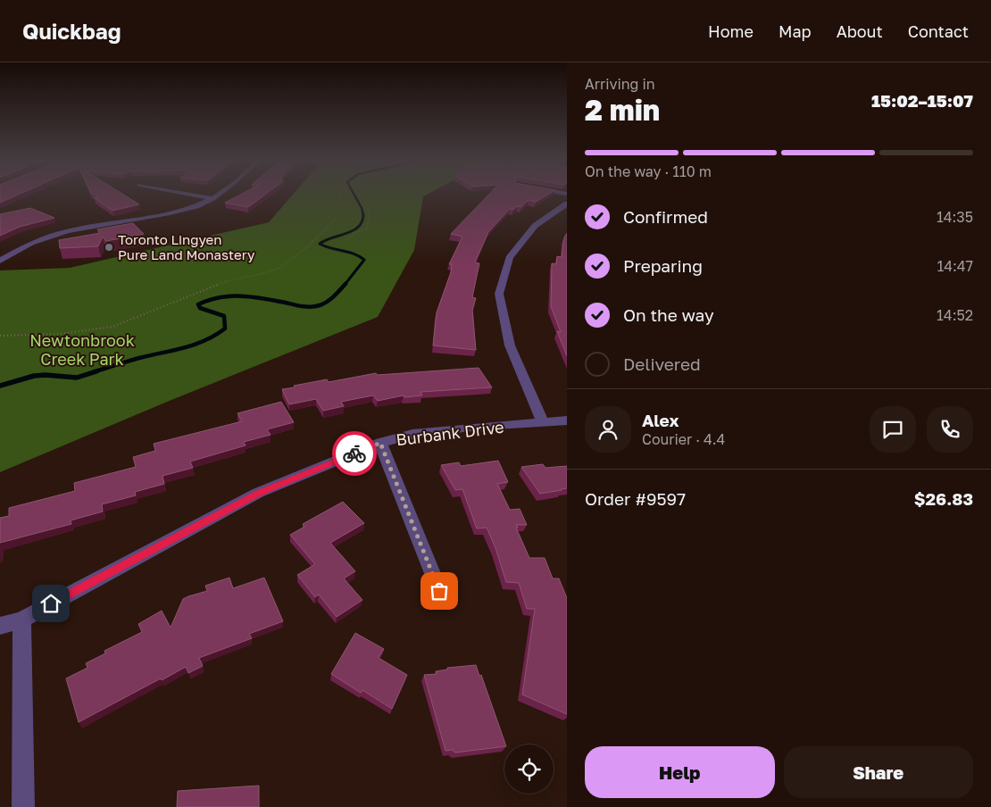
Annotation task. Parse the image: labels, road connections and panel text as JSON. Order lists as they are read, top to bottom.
{
  "streets": {
    "street": ["Burbank Drive"]
  },
  "parks": ["Newtonbrook Creek Park"],
  "places": ["Toronto Lingyen Pure Land Monastery"],
  "page": {
    "header": "Quickbag",
    "nav": [
      "Home",
      "Map",
      "About",
      "Contact"
    ],
    "heading": ["2 min", "Arriving in", "15:02–15:07"],
    "panel": [
      "Alex",
      "Courier · 4.4",
      "Order #9597",
      "$26.83"
    ],
    "bar": "On the way · 110 m",
    "list": [
      ["Confirmed", "14:35"],
      ["Preparing", "14:47"],
      ["On the way", "14:52"],
      "Delivered"
    ],
    "buttons": ["Help", "Share"]
  }
}
